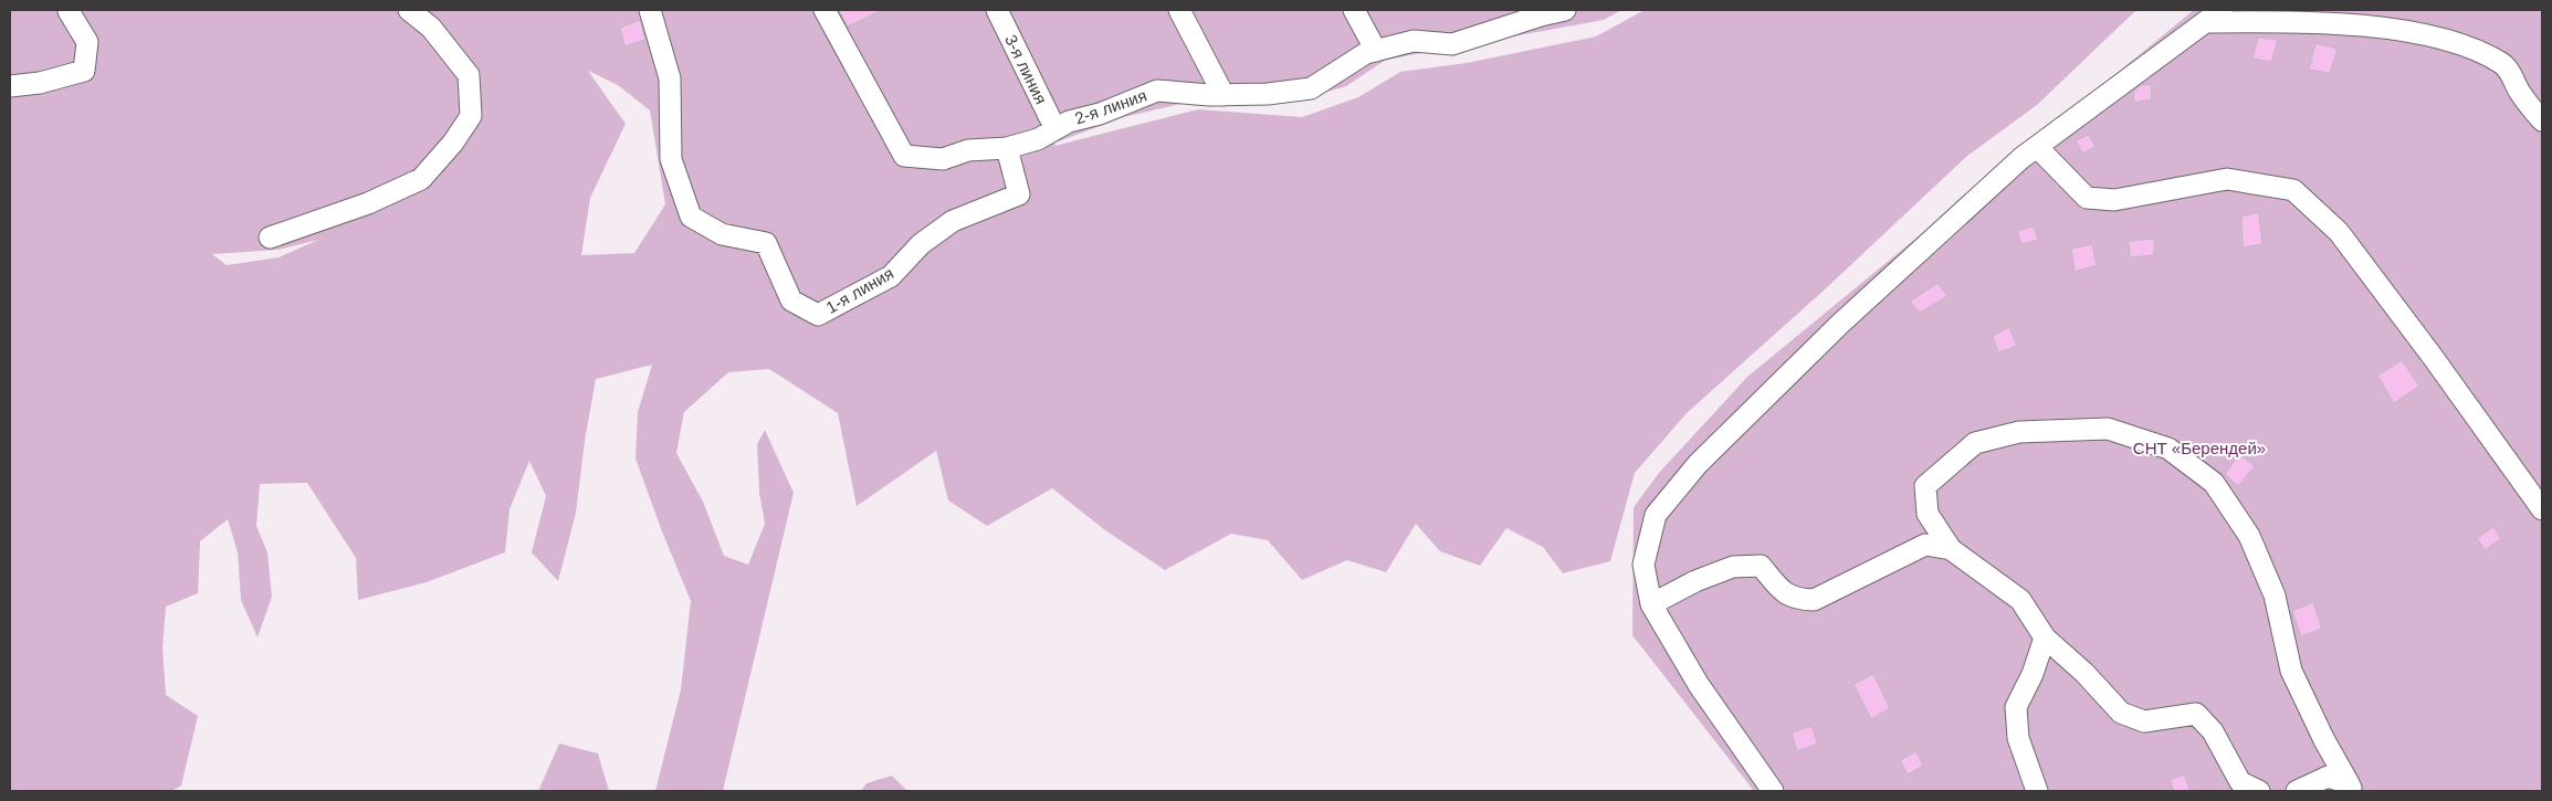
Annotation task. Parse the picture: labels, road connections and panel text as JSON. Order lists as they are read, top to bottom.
{
  "streets": {
    "street": ["3-я линия", "2-я линия", "1-я линия"]
  },
  "crossings": [
    ["3-я линия", "2-я линия"],
    ["2-я линия", "1-я линия"]
  ],
  "parks": ["СНТ «Берендей»"]
}
